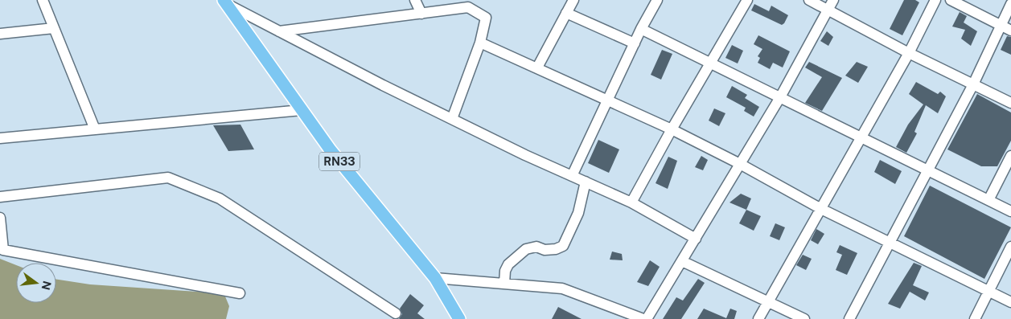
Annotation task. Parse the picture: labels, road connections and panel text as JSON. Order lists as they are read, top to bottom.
{
  "streets": {
    "main road": ["RN33"]
  },
  "north": "right"
}
